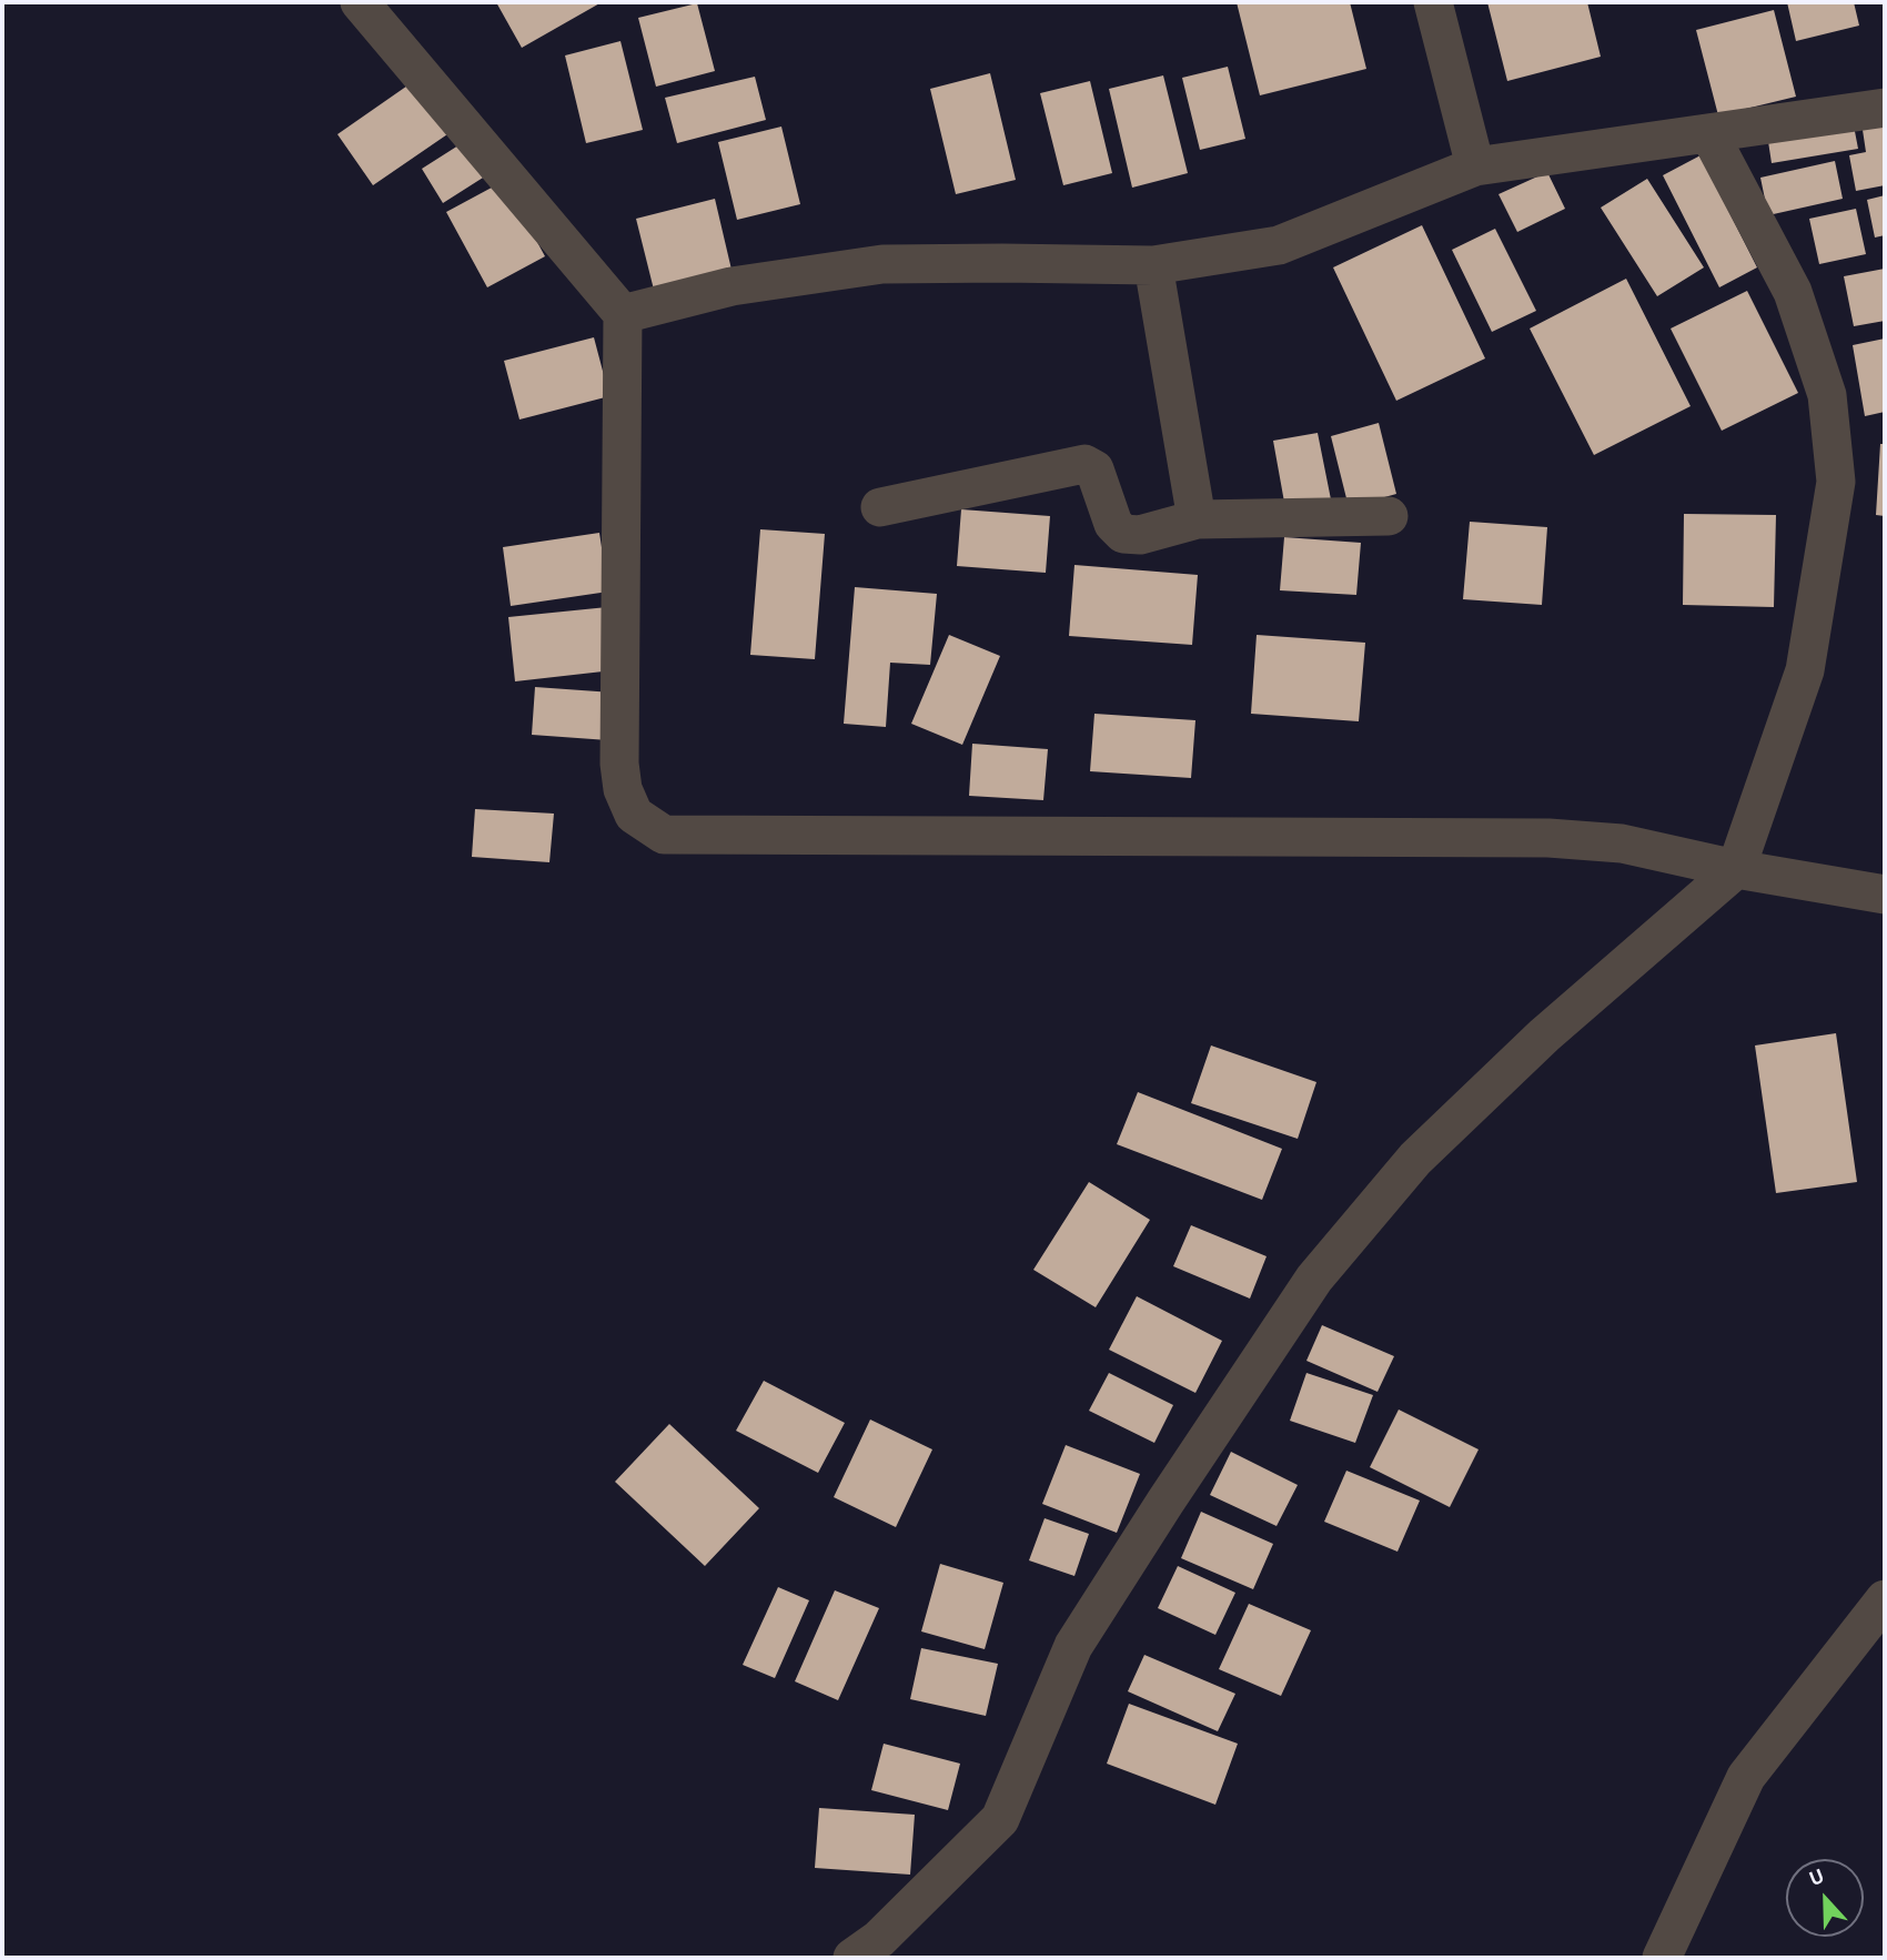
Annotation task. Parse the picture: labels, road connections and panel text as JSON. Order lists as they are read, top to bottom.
{
  "north": "top"
}
